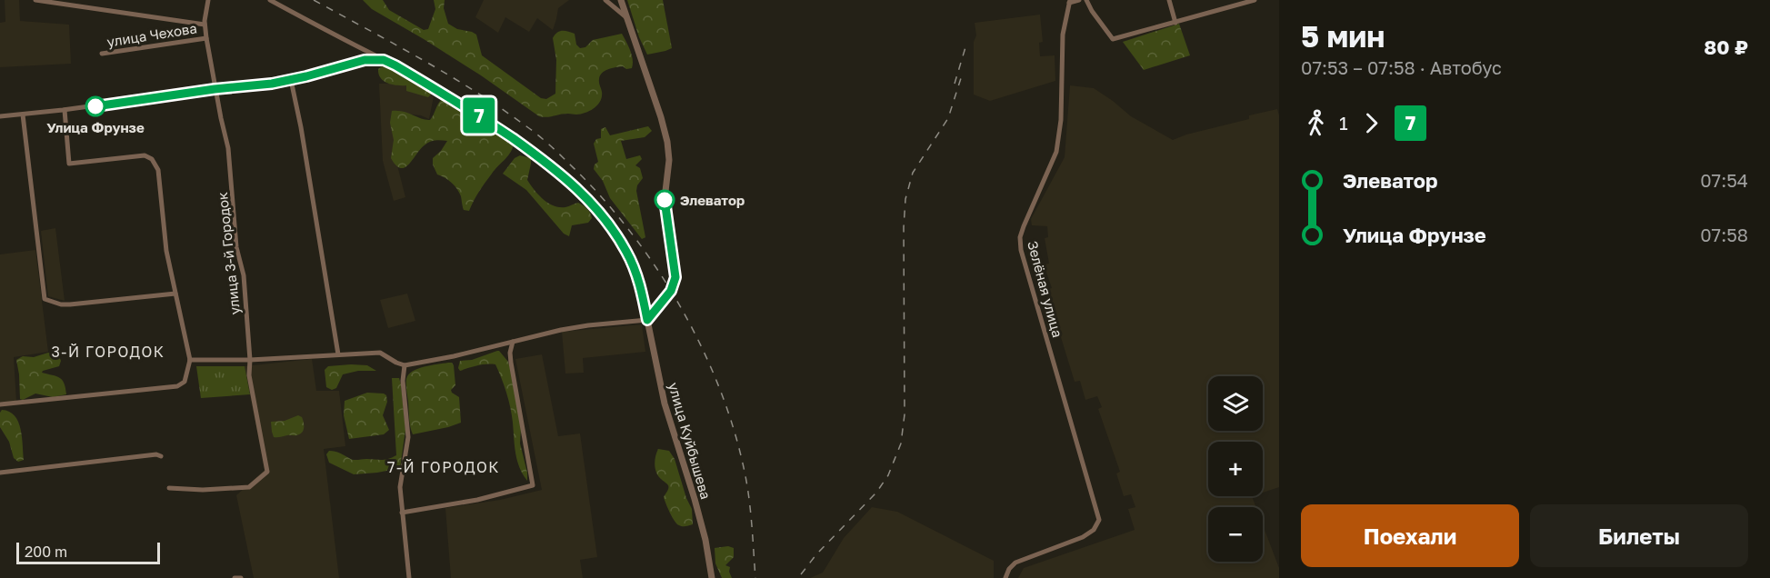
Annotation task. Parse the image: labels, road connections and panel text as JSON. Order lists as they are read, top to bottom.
{
  "streets": {
    "street": [
      "улица Чехова",
      "улица 3-й Городок",
      "Зелёная улица",
      "улица Куйбышева"
    ]
  },
  "crossings": [
    ["улица Чехова", "улица 3-й Городок"]
  ],
  "districts": ["3-Й ГОРОДОК", "7-Й ГОРОДОК"],
  "places": ["Улица Фрунзе", "Элеватор"],
  "lines": ["bus line 7"],
  "scale_bar": "200 m",
  "page": {
    "on_map": "7",
    "heading": ["5 мин", "07:53 – 07:58 · Автобус", "80 ₽"],
    "legs": ["1", "7"],
    "list": [
      {
        "name": "Элеватор",
        "value": "07:54"
      },
      {
        "name": "Улица Фрунзе",
        "value": "07:58"
      }
    ],
    "map_buttons": ["+", "−"],
    "buttons": ["Поехали", "Билеты"],
    "scale": "200 m"
  }
}
